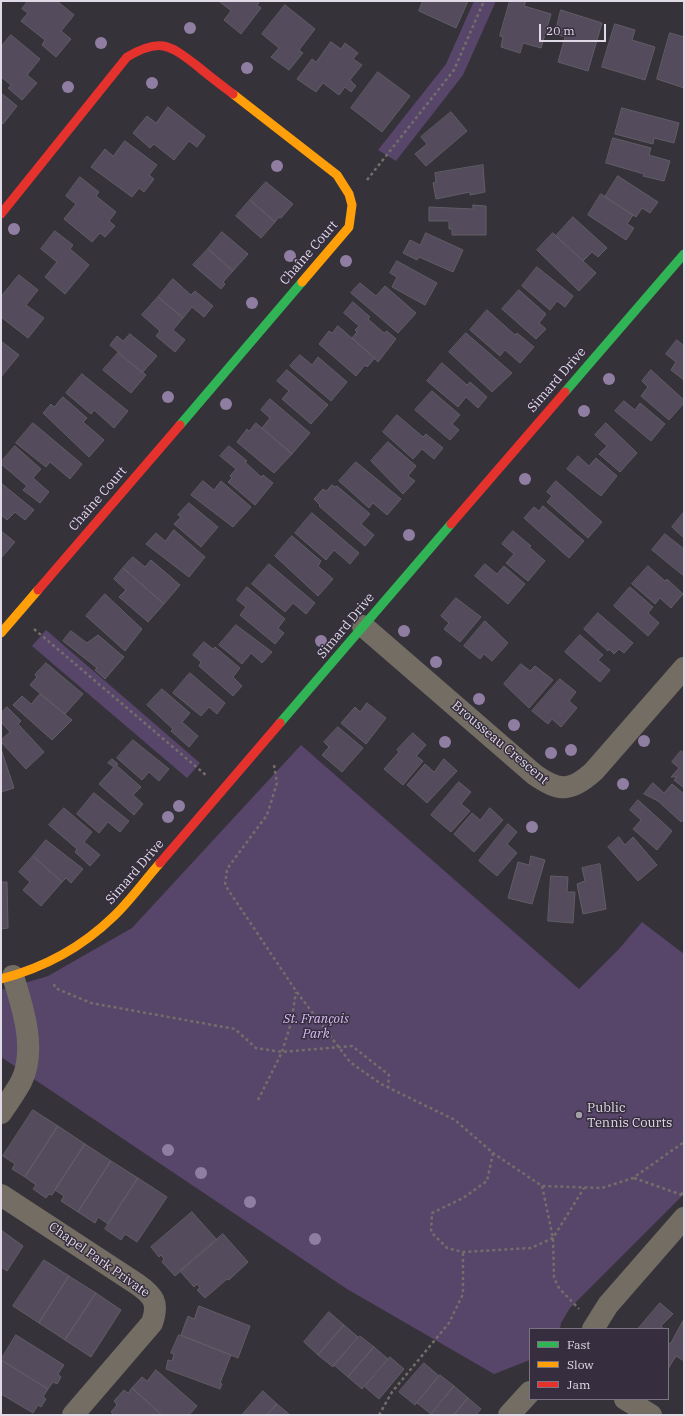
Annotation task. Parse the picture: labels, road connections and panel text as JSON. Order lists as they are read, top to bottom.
{
  "streets": {
    "street": [
      "Chaîne Court",
      "Simard Drive",
      "Brousseau Crescent",
      "Chapel Park Private"
    ]
  },
  "crossings": [
    ["Simard Drive", "Brousseau Crescent"]
  ],
  "parks": ["St. François Park"],
  "places": ["Public Tennis Courts"],
  "legend": ["Fast", "Slow", "Jam"],
  "scale_bar": "20 m"
}
